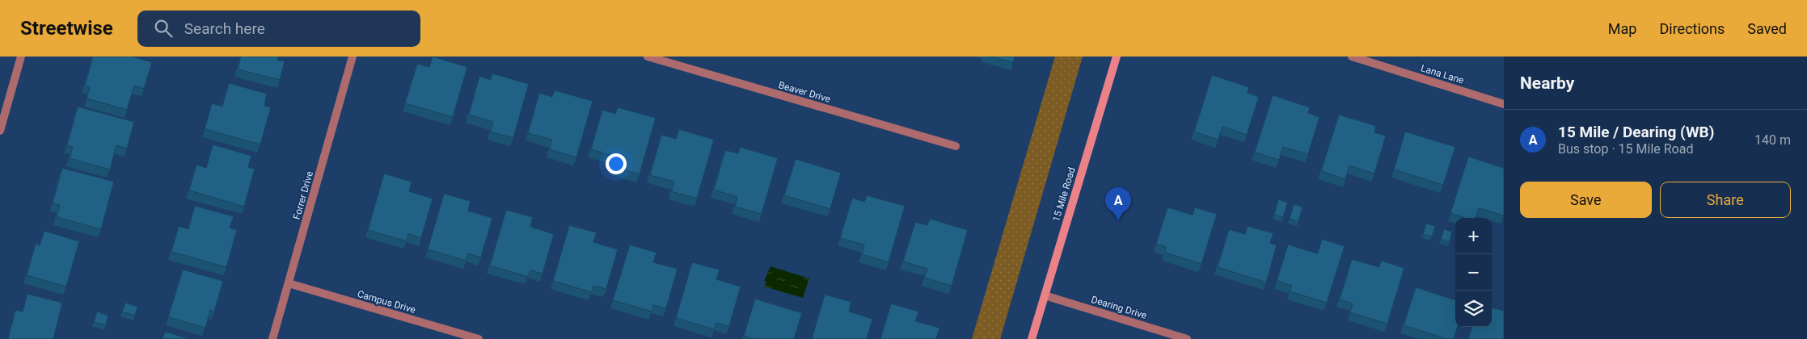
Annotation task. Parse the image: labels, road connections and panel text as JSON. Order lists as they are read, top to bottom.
{
  "streets": {
    "main road": ["15 Mile Road"],
    "street": [
      "Lana Lane",
      "Beaver Drive",
      "Forrer Drive",
      "Campus Drive",
      "Dearing Drive"
    ]
  },
  "crossings": [
    ["15 Mile Road", "Dearing Drive"],
    ["Forrer Drive", "Campus Drive"]
  ],
  "page": {
    "header": "Streetwise",
    "search": "Search here",
    "nav": ["Map", "Directions", "Saved"],
    "heading": "Nearby",
    "list": [
      {
        "mark": "A",
        "name": "15 Mile / Dearing (WB)",
        "note": "Bus stop · 15 Mile Road",
        "value": "140 m"
      }
    ],
    "buttons": ["Save", "Share"],
    "pins": "A",
    "map_buttons": ["+", "−"]
  }
}
